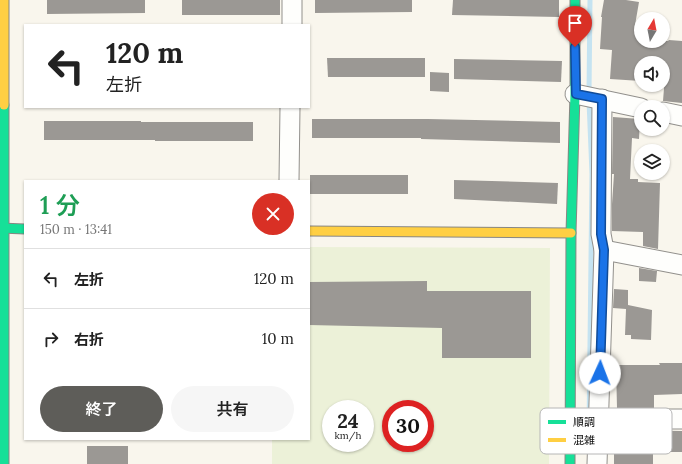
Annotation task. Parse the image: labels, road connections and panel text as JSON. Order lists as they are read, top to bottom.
{
  "legend": ["順調", "混雑"],
  "north": "top",
  "page": {
    "turn": ["120 m", "左折"],
    "heading": ["1 分", "150 m · 13:41"],
    "list": [
      {
        "name": "左折",
        "value": "120 m"
      },
      {
        "name": "右折",
        "value": "10 m"
      }
    ],
    "buttons": ["終了", "共有"],
    "speed": "24 km/h",
    "limit": "30"
  }
}
